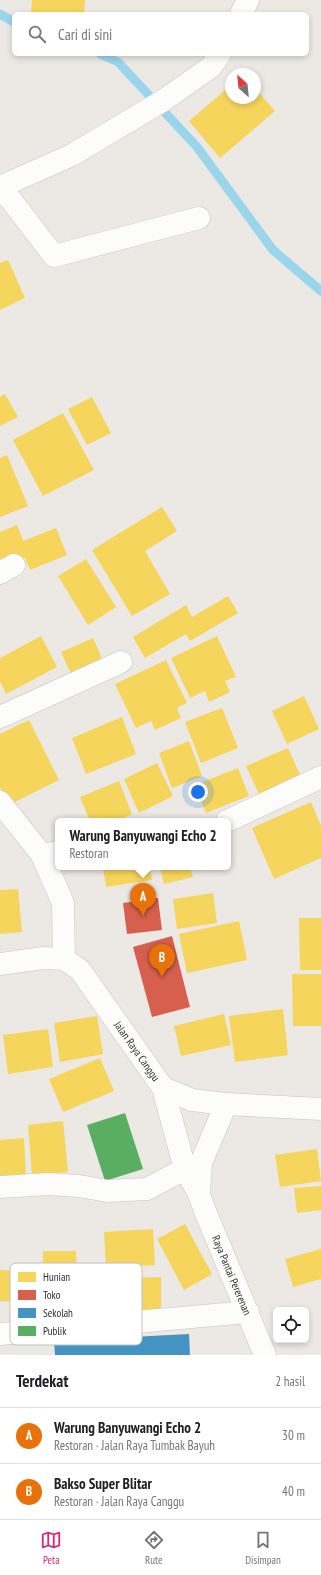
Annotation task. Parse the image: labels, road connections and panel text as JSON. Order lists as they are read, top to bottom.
{
  "streets": {
    "street": ["Jalan Raya Canggu", "Raya Pantai Pererenan"]
  },
  "crossings": [
    ["Jalan Raya Canggu", "Raya Pantai Pererenan"]
  ],
  "legend": [
    "Hunian",
    "Toko",
    "Sekolah",
    "Publik"
  ],
  "north": "top left",
  "page": {
    "search": "Cari di sini",
    "popup": ["Warung Banyuwangi Echo 2", "Restoran"],
    "pins": ["A", "B"],
    "heading": ["Terdekat", "2 hasil"],
    "list": [
      {
        "mark": "A",
        "name": "Warung Banyuwangi Echo 2",
        "note": "Restoran · Jalan Raya Tumbak Bayuh",
        "value": "30 m"
      },
      {
        "mark": "B",
        "name": "Bakso Super Blitar",
        "note": "Restoran · Jalan Raya Canggu",
        "value": "40 m"
      }
    ],
    "nav": ["Peta", "Rute", "Disimpan"]
  }
}
